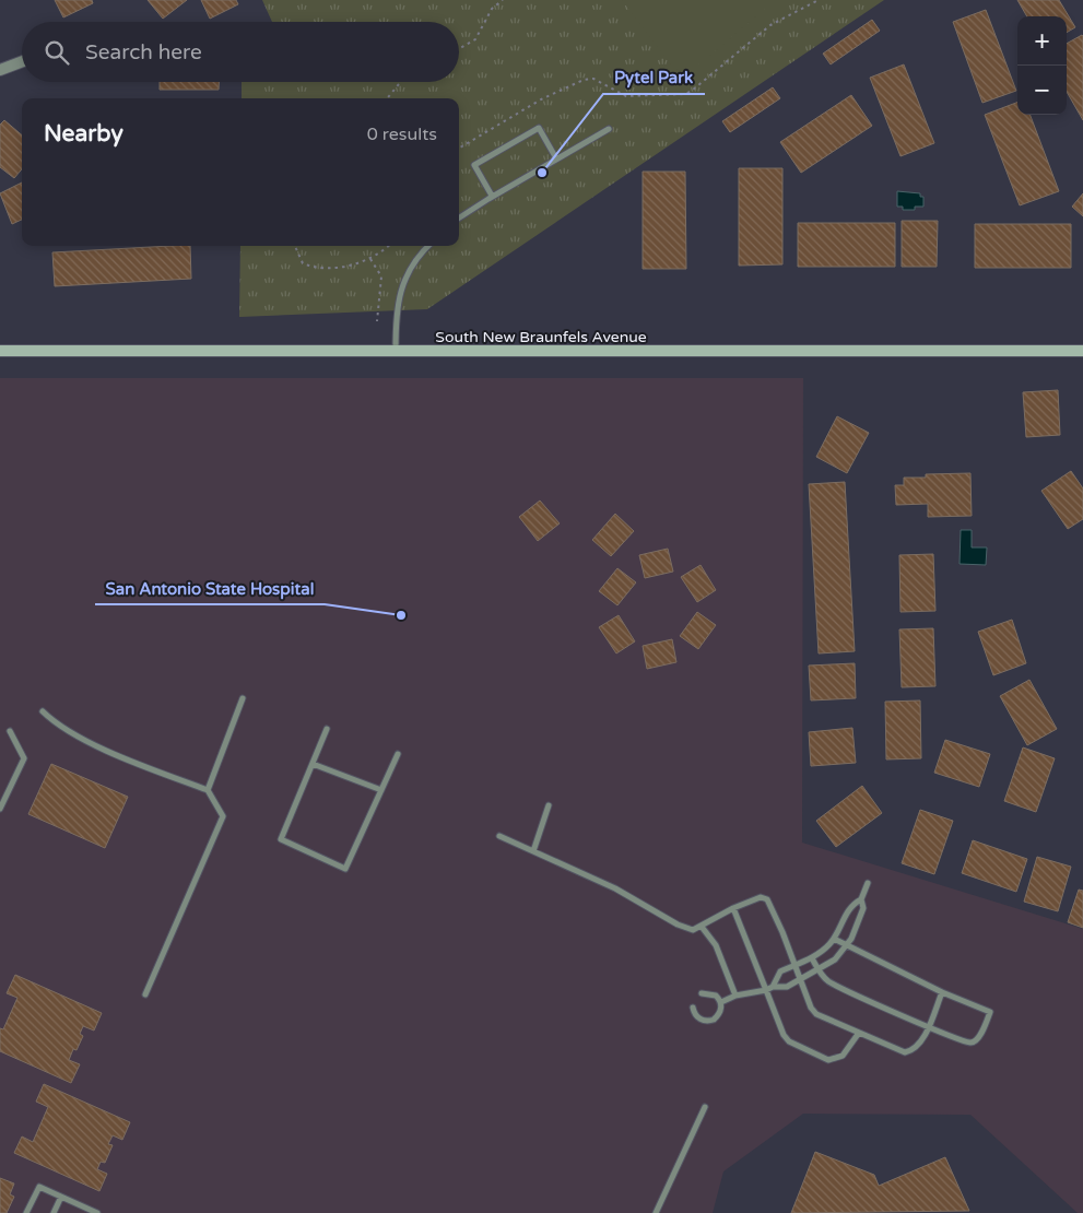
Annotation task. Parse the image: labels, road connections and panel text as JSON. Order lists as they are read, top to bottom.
{
  "streets": {
    "main road": ["South New Braunfels Avenue"]
  },
  "places": ["Pytel Park", "San Antonio State Hospital"],
  "page": {
    "map_buttons": ["+", "−"],
    "search": "Search here",
    "heading": ["Nearby", "0 results"]
  }
}
